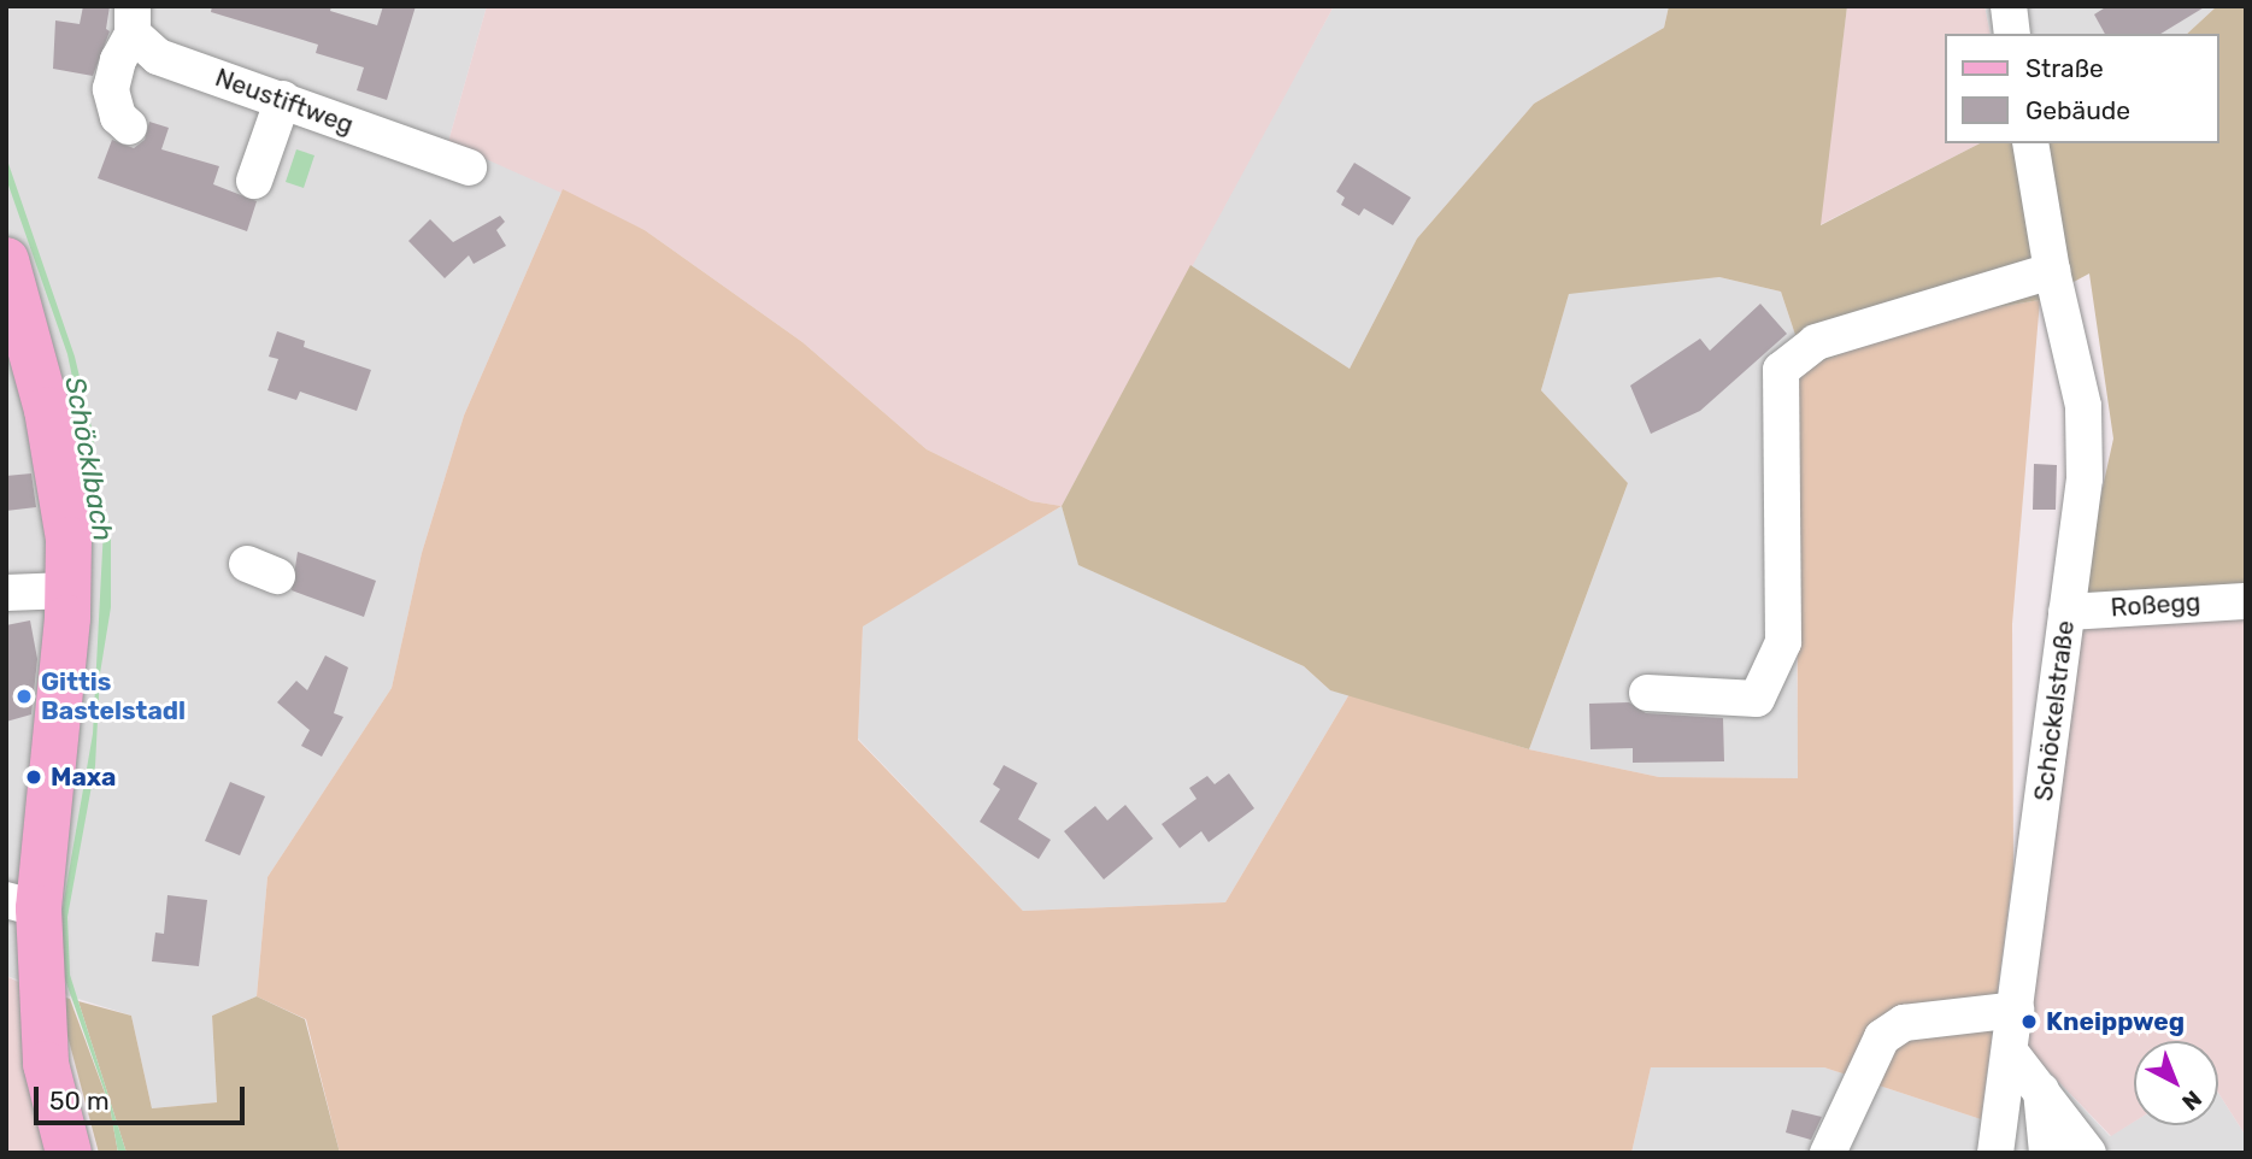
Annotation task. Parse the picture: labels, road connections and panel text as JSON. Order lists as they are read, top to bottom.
{
  "streets": {
    "street": ["Neustiftweg", "Roßegg", "Schöckelstraße"]
  },
  "crossings": [
    ["Roßegg", "Schöckelstraße"]
  ],
  "water": ["Schöcklbach"],
  "places": ["Gittis Bastelstadl", "Maxa", "Kneippweg"],
  "legend": ["Straße", "Gebäude"],
  "scale_bar": "50 m",
  "north": "bottom right"
}
